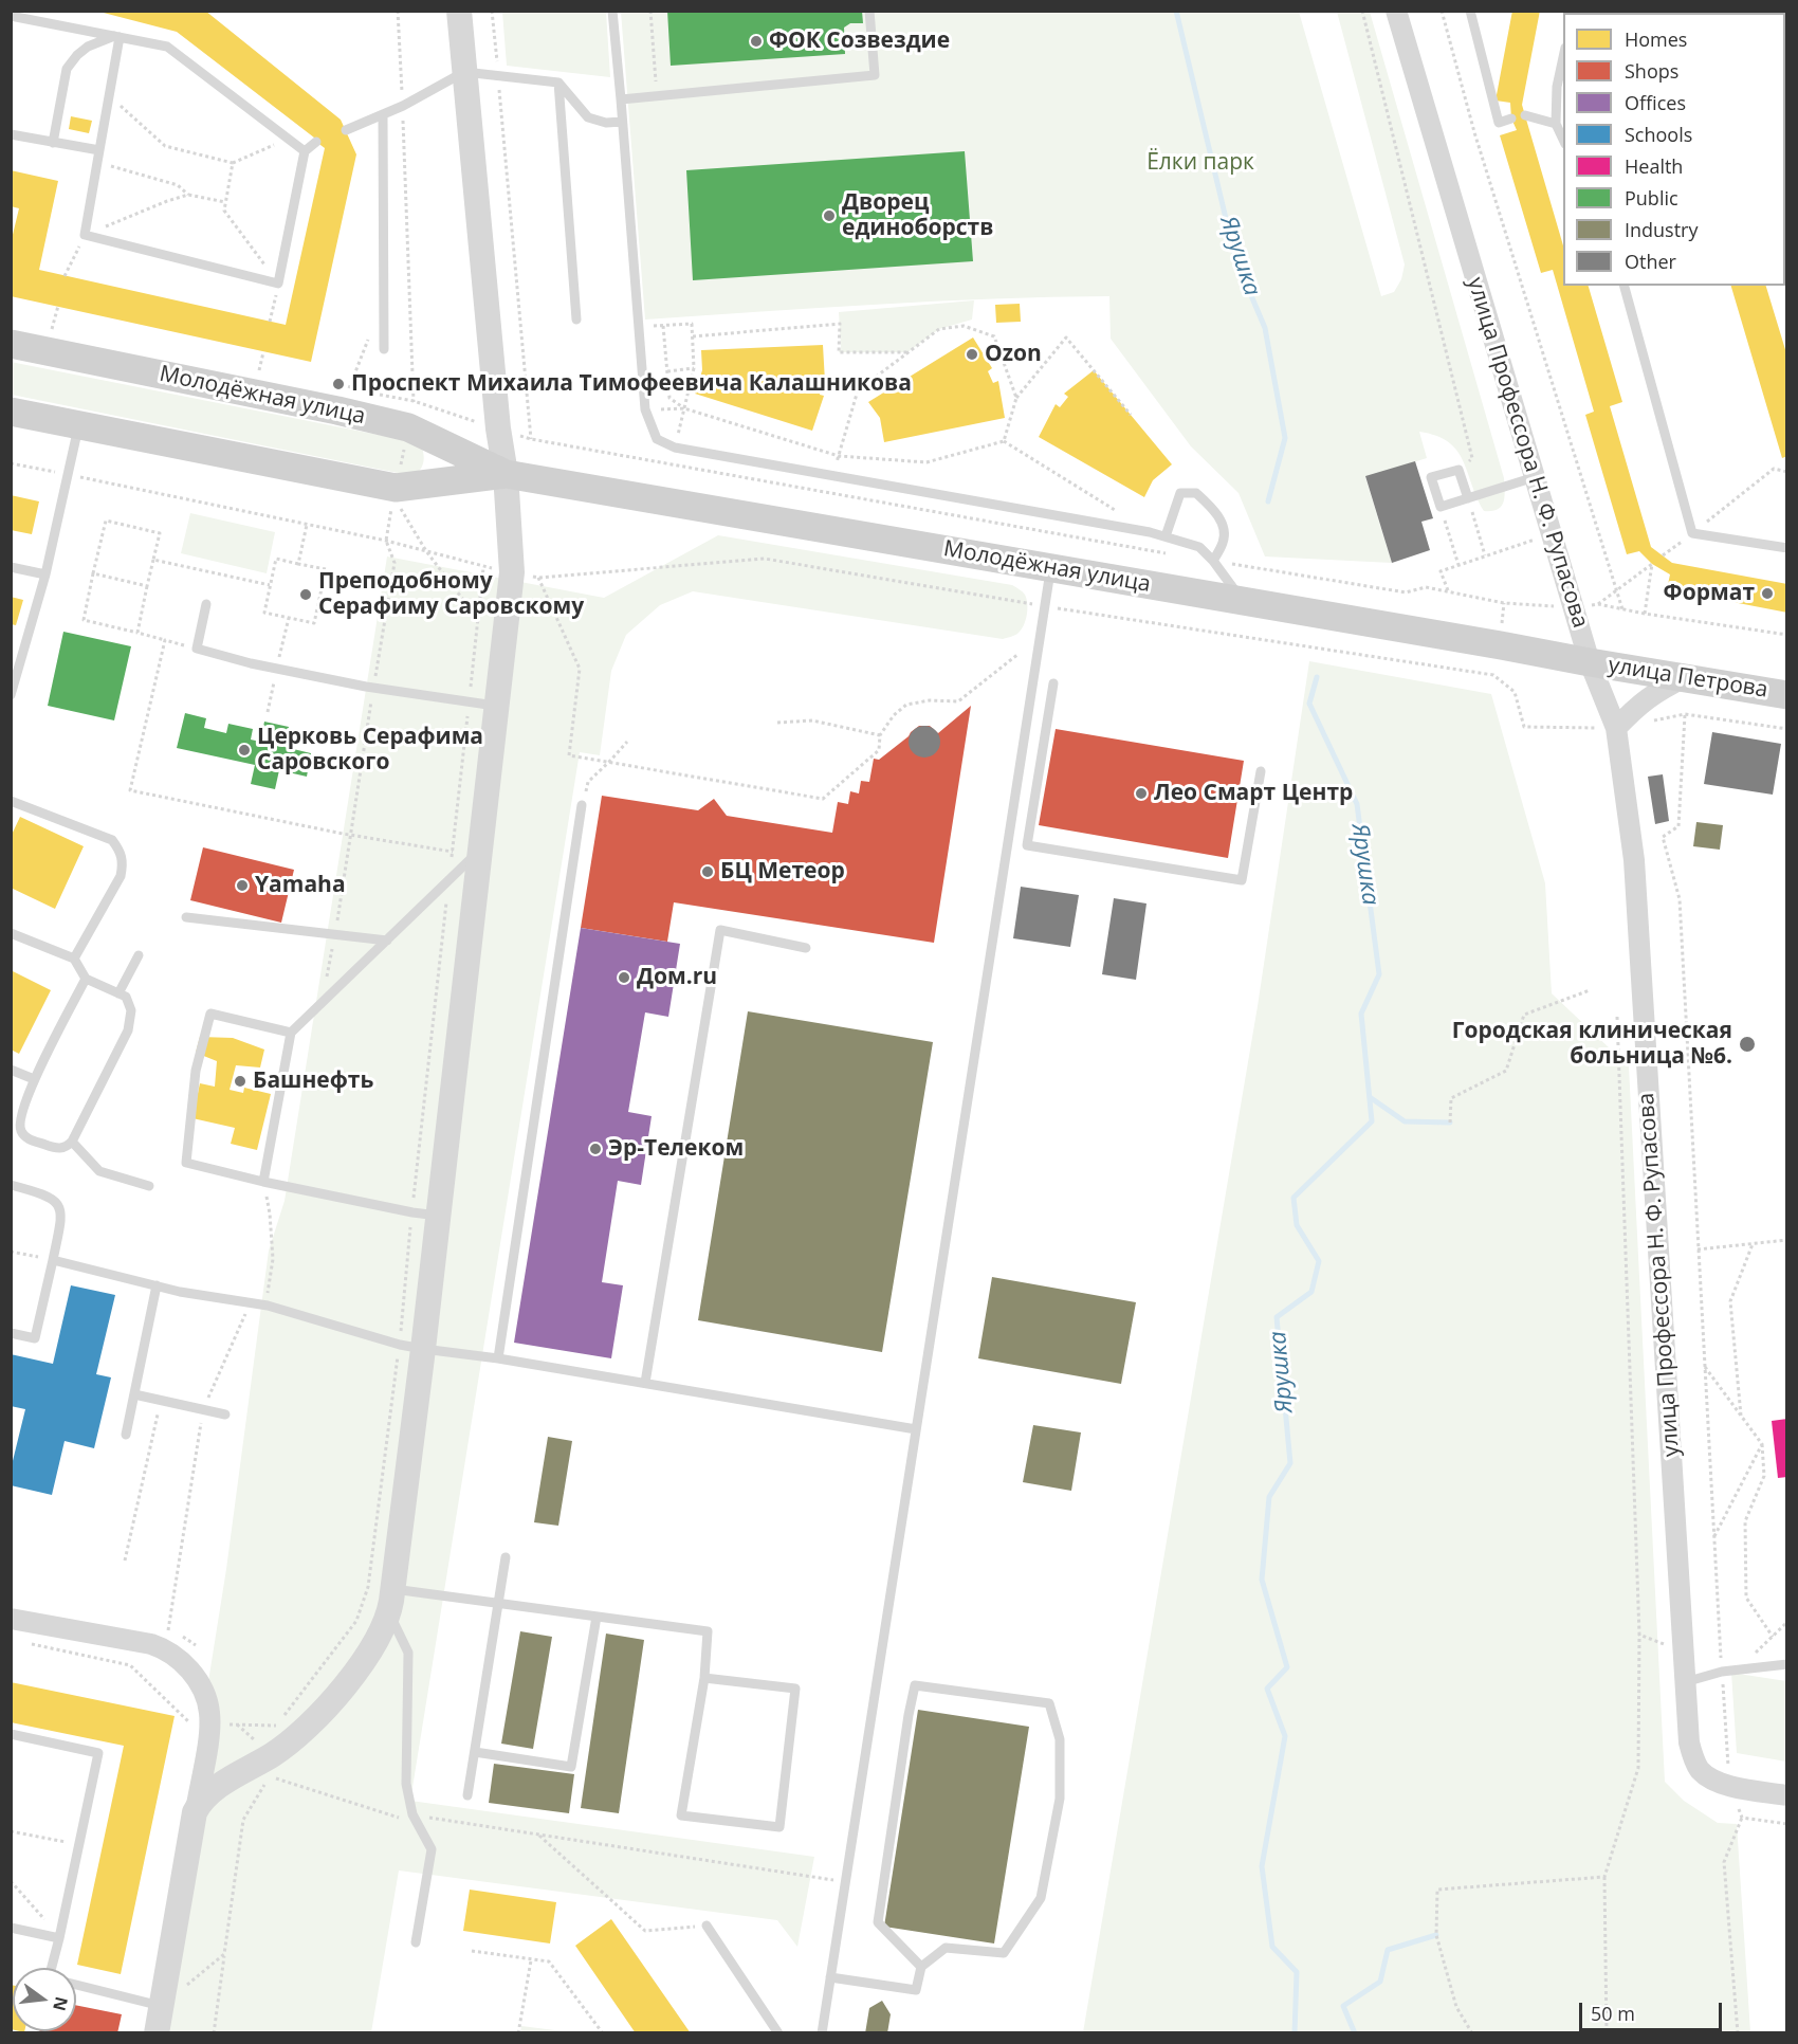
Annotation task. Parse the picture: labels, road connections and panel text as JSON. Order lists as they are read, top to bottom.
{
  "streets": {
    "main road": ["Молодёжная улица", "улица Петрова"],
    "street": ["улица Профессора Н. Ф. Рупасова"]
  },
  "crossings": [
    ["Молодёжная улица", "улица Профессора Н. Ф. Рупасова"],
    ["Молодёжная улица", "улица Петрова"],
    ["улица Профессора Н. Ф. Рупасова", "улица Петрова"]
  ],
  "water": ["Ярушка"],
  "parks": ["Ёлки парк"],
  "places": [
    "ФОК Созвездие",
    "Дворец единоборств",
    "Ozon",
    "Проспект Михаила Тимофеевича Калашникова",
    "Формат",
    "Преподобному Серафиму Саровскому",
    "Церковь Серафима Саровского",
    "Лео Смарт Центр",
    "БЦ Метеор",
    "Yamaha",
    "Дом.ru",
    "Городская клиническая больница №6.",
    "Башнефть",
    "Эр-Телеком"
  ],
  "legend": [
    "Homes",
    "Shops",
    "Offices",
    "Schools",
    "Health",
    "Public",
    "Industry",
    "Other"
  ],
  "scale_bar": "50 m",
  "north": "right"
}
